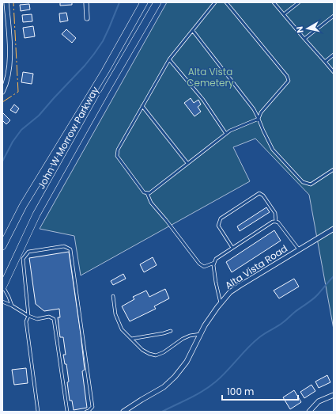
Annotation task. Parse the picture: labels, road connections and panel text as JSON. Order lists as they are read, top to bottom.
{
  "streets": {
    "main road": ["John W Morrow Parkway"],
    "street": ["Alta Vista Road"]
  },
  "parks": ["Alta Vista Cemetery"],
  "scale_bar": "100 m",
  "north": "left"
}
